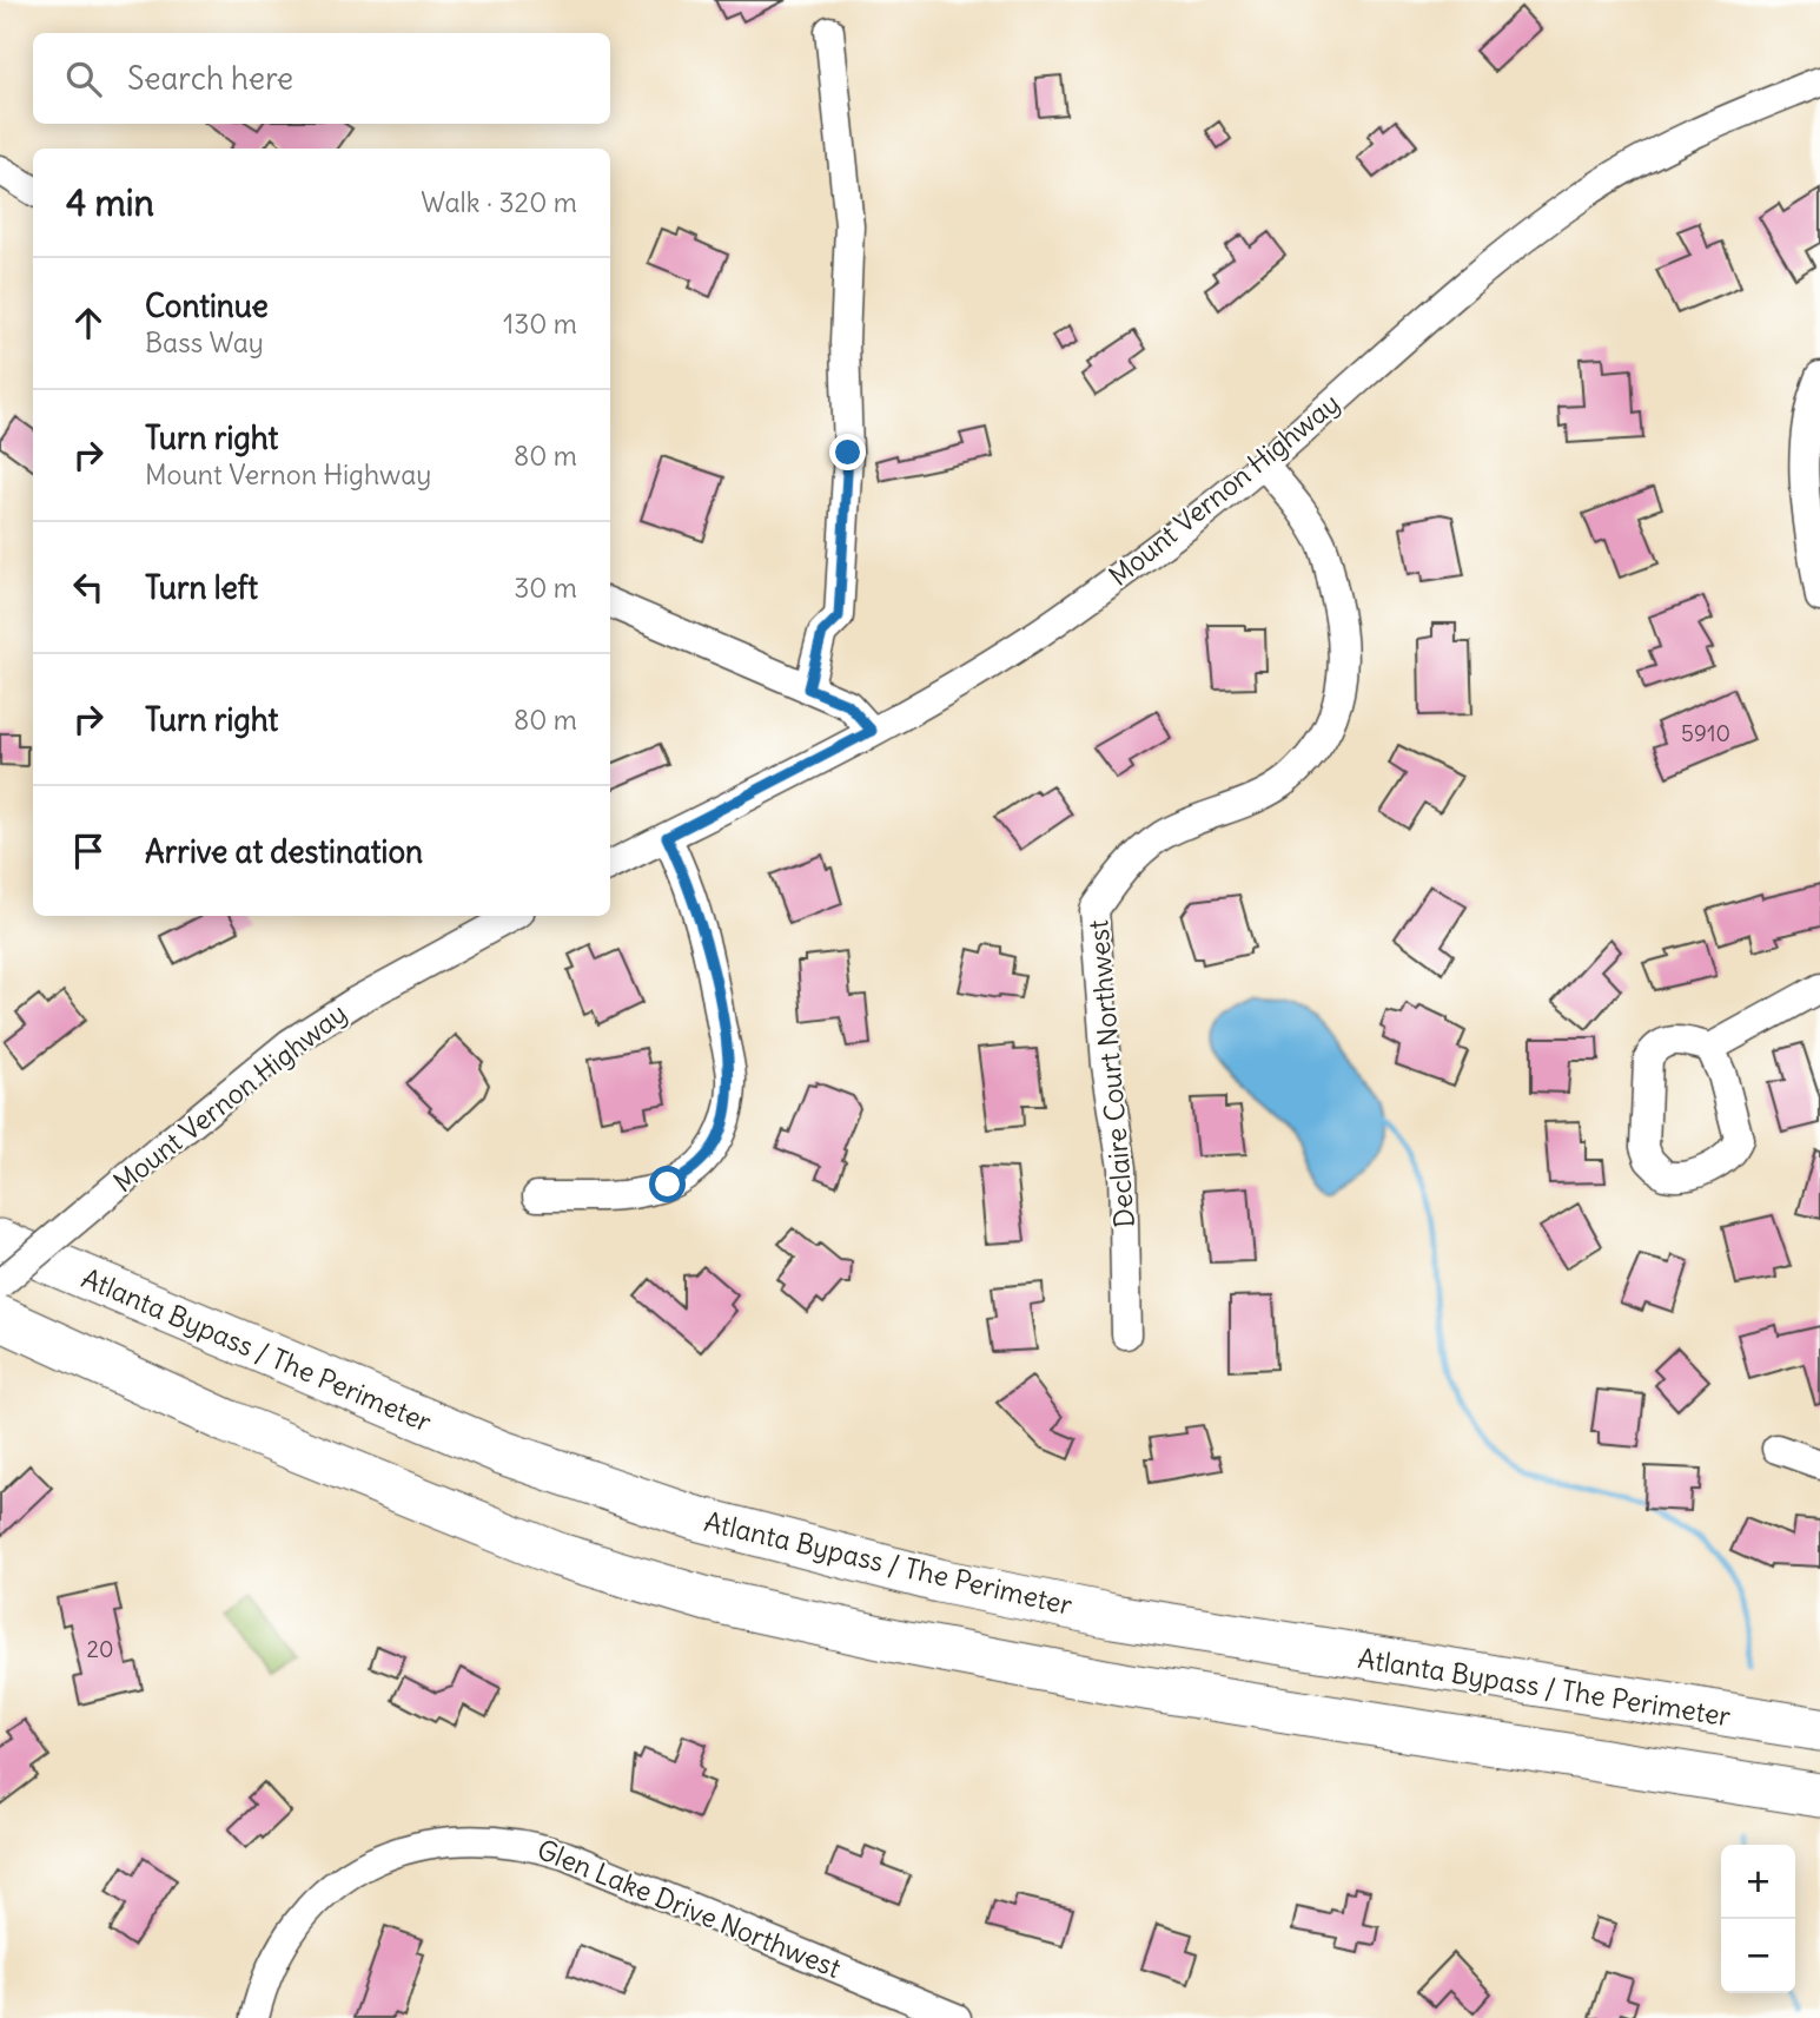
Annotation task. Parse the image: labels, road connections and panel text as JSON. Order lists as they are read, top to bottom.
{
  "streets": {
    "highway": ["Atlanta Bypass / The Perimeter"],
    "street": ["Mount Vernon Highway", "Declaire Court Northwest", "Glen Lake Drive Northwest"]
  },
  "crossings": [
    ["Mount Vernon Highway", "Declaire Court Northwest"]
  ],
  "house_numbers": ["5910", "20"],
  "page": {
    "search": "Search here",
    "heading": ["4 min", "Walk · 320 m"],
    "list": [
      ["Continue", "Bass Way", "130 m"],
      ["Turn right", "Mount Vernon Highway", "80 m"],
      ["Turn left", "30 m"],
      ["Turn right", "80 m"],
      "Arrive at destination"
    ],
    "map_buttons": ["+", "−"]
  }
}
